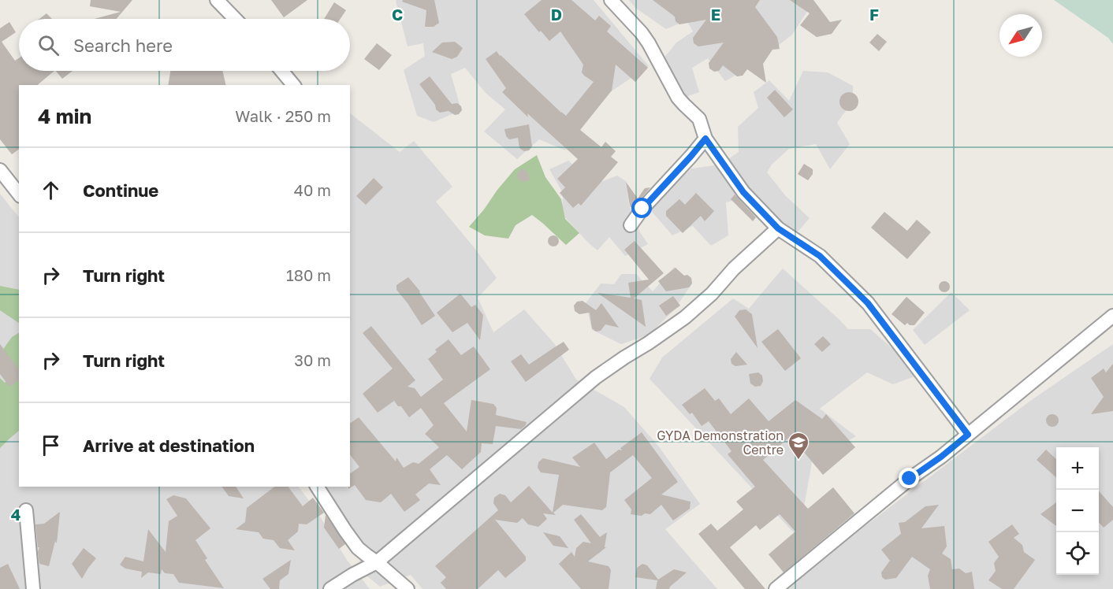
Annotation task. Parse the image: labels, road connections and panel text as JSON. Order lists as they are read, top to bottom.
{
  "places": {
    "school or university": ["GYDA Demonstration Centre"]
  },
  "north": "bottom left",
  "page": {
    "search": "Search here",
    "heading": ["4 min", "Walk · 250 m"],
    "list": [
      ["Continue", "40 m"],
      ["Turn right", "180 m"],
      ["Turn right", "30 m"],
      "Arrive at destination"
    ],
    "map_buttons": ["+", "−"]
  },
  "grid": {
    "columns": [
      "C",
      "D",
      "E",
      "F"
    ],
    "rows": ["4"]
  }
}
